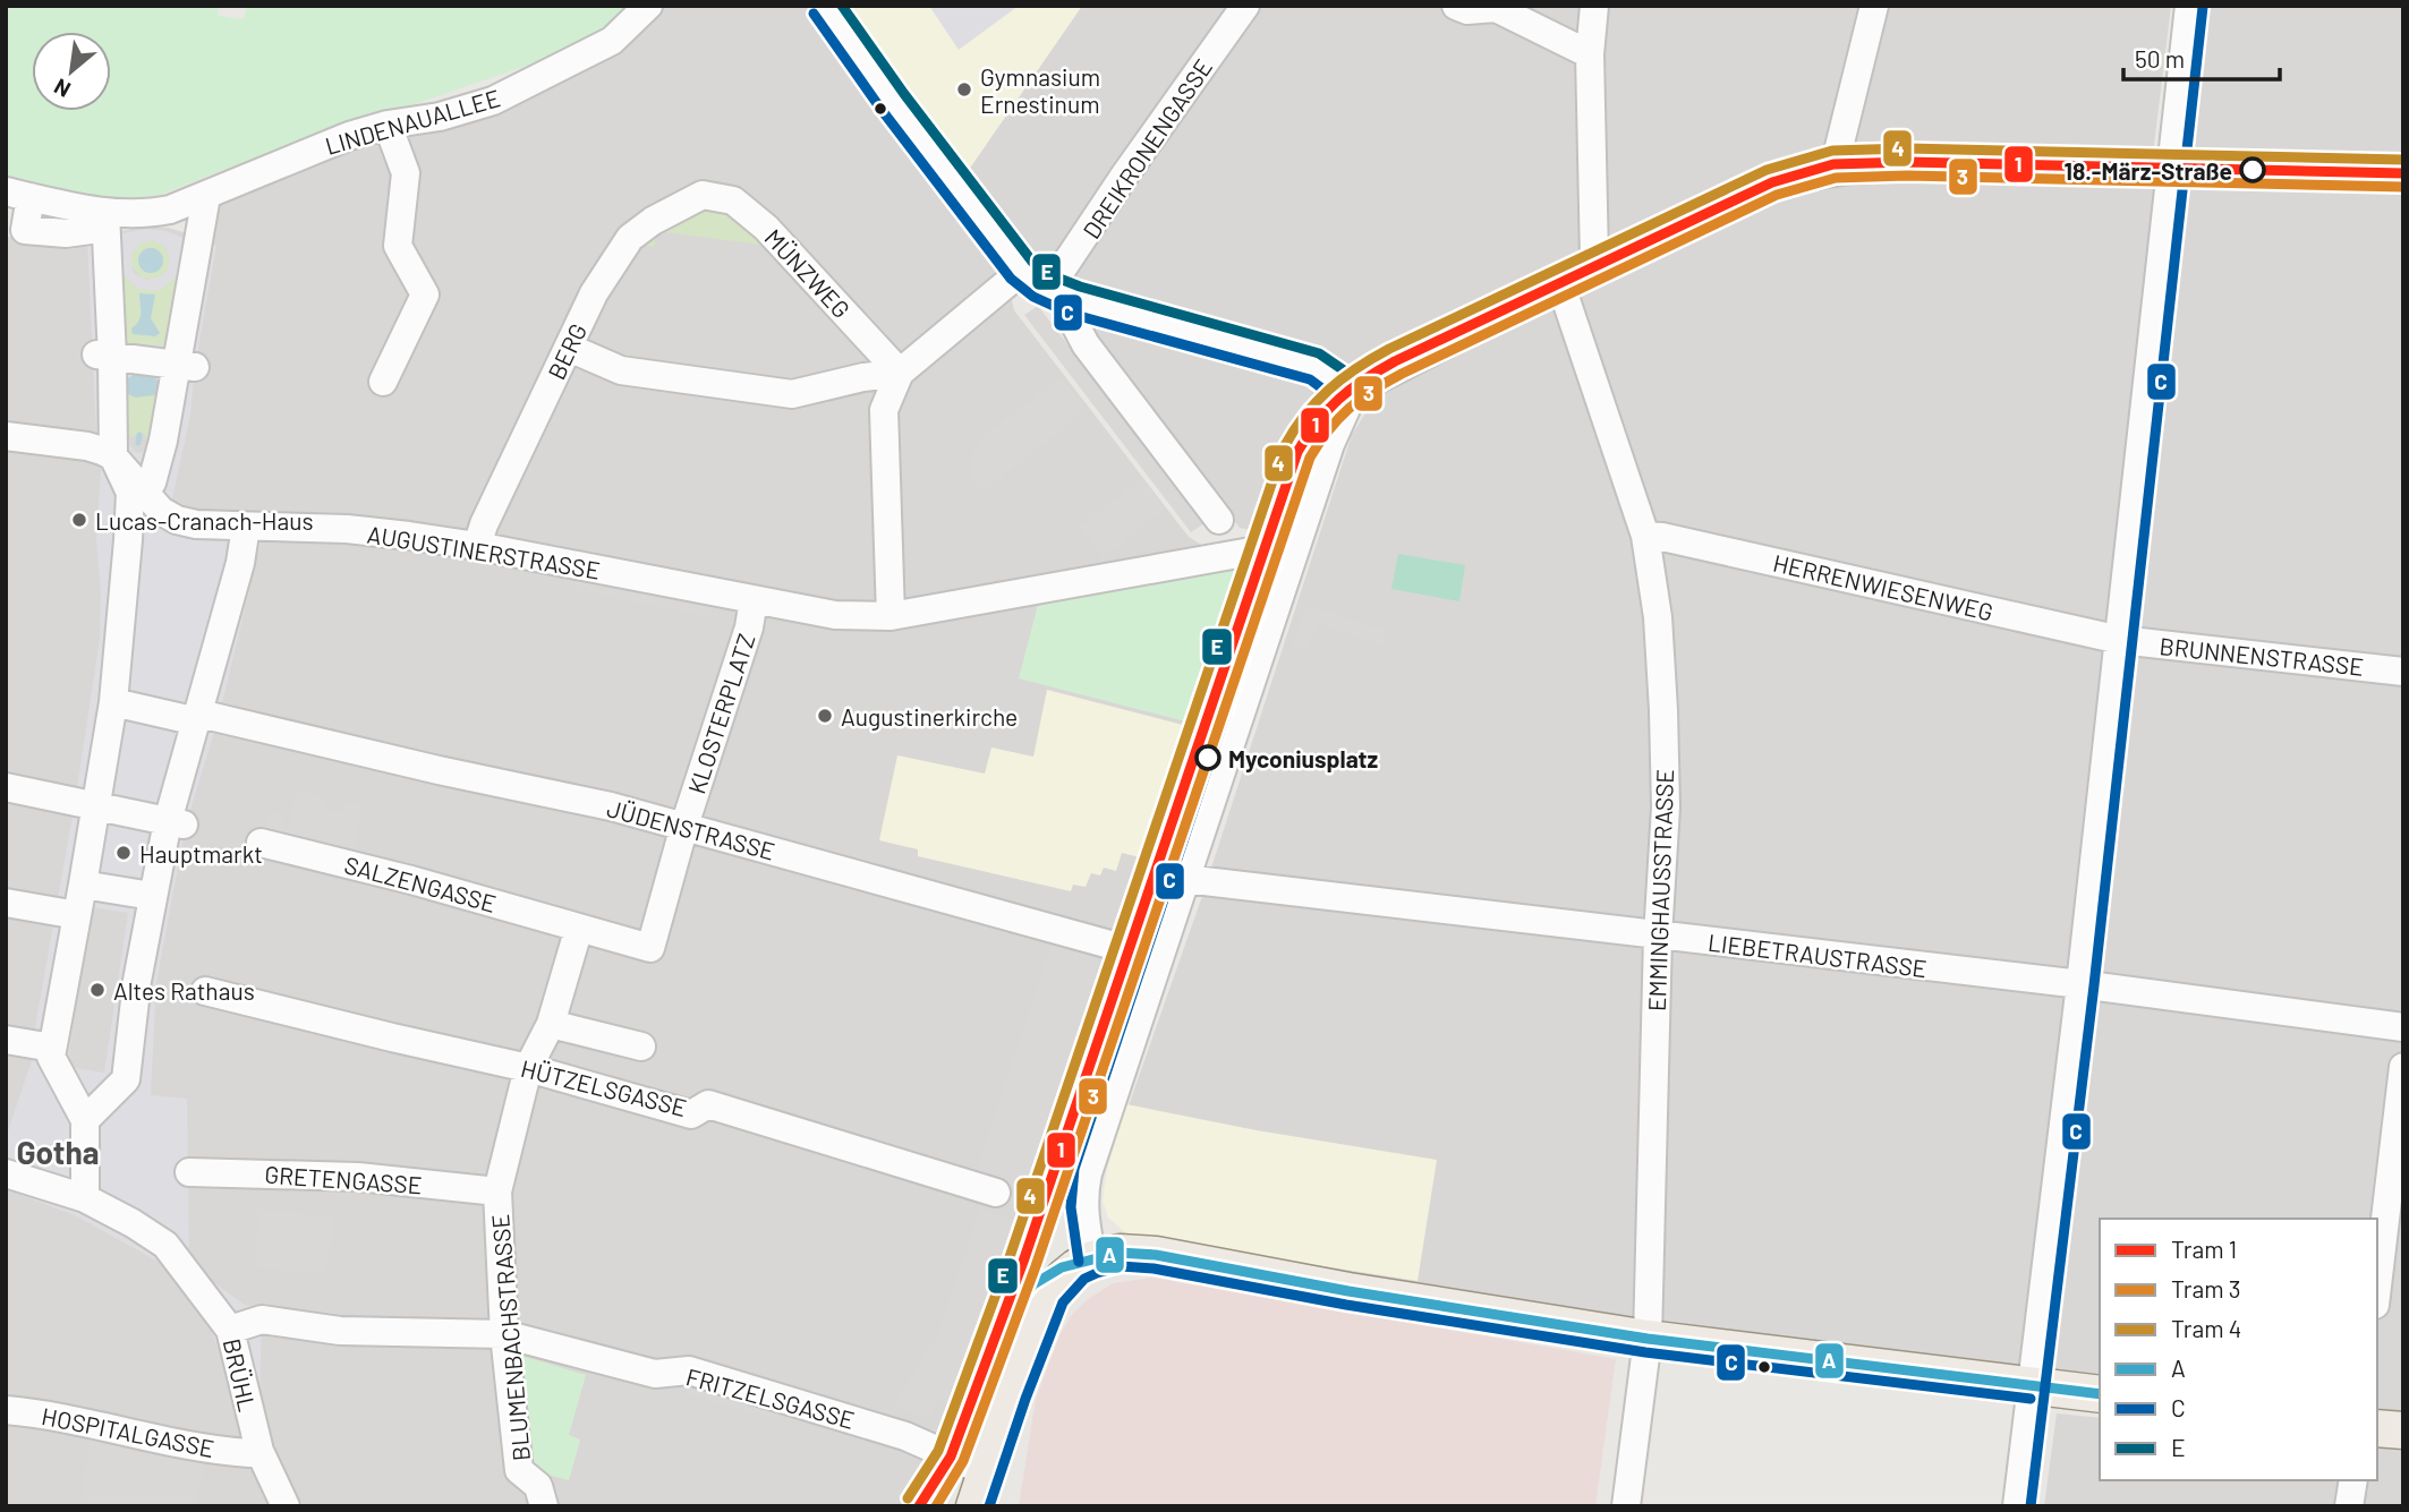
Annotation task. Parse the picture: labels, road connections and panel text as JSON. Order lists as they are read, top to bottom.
{
  "streets": {
    "street": [
      "LINDENAUALLEE",
      "DREIKRONENGASSE",
      "MÜNZWEG",
      "BERG",
      "AUGUSTINERSTRASSE",
      "HERRENWIESENWEG",
      "BRUNNENSTRASSE",
      "KLOSTERPLATZ",
      "JÜDENSTRASSE",
      "SALZENGASSE",
      "EMMINGHAUSSTRASSE",
      "LIEBETRAUSTRASSE",
      "HÜTZELSGASSE",
      "GRETENGASSE",
      "BLUMENBACHSTRASSE",
      "BRÜHL",
      "FRITZELSGASSE",
      "HOSPITALGASSE"
    ]
  },
  "crossings": [
    ["MÜNZWEG", "BERG"],
    ["BERG", "AUGUSTINERSTRASSE"],
    ["AUGUSTINERSTRASSE", "KLOSTERPLATZ"],
    ["HERRENWIESENWEG", "BRUNNENSTRASSE"],
    ["HERRENWIESENWEG", "EMMINGHAUSSTRASSE"],
    ["KLOSTERPLATZ", "JÜDENSTRASSE"],
    ["KLOSTERPLATZ", "SALZENGASSE"],
    ["KLOSTERPLATZ", "BLUMENBACHSTRASSE"],
    ["SALZENGASSE", "BLUMENBACHSTRASSE"],
    ["EMMINGHAUSSTRASSE", "LIEBETRAUSTRASSE"],
    ["HÜTZELSGASSE", "BLUMENBACHSTRASSE"],
    ["GRETENGASSE", "BLUMENBACHSTRASSE"],
    ["BLUMENBACHSTRASSE", "FRITZELSGASSE"],
    ["BRÜHL", "FRITZELSGASSE"],
    ["BRÜHL", "HOSPITALGASSE"]
  ],
  "districts": ["Gotha"],
  "places": [
    "Gymnasium Ernestinum",
    "18.-März-Straße",
    "Lucas-Cranach-Haus",
    "Augustinerkirche",
    "Myconiusplatz",
    "Hauptmarkt",
    "Altes Rathaus"
  ],
  "lines": [
    "transit line E",
    "transit line C",
    "tram line 4",
    "tram line 1",
    "tram line 3",
    "transit line A"
  ],
  "legend": [
    "Tram 1",
    "Tram 3",
    "Tram 4",
    "A",
    "C",
    "E"
  ],
  "scale_bar": "50 m",
  "north": "bottom left"
}
